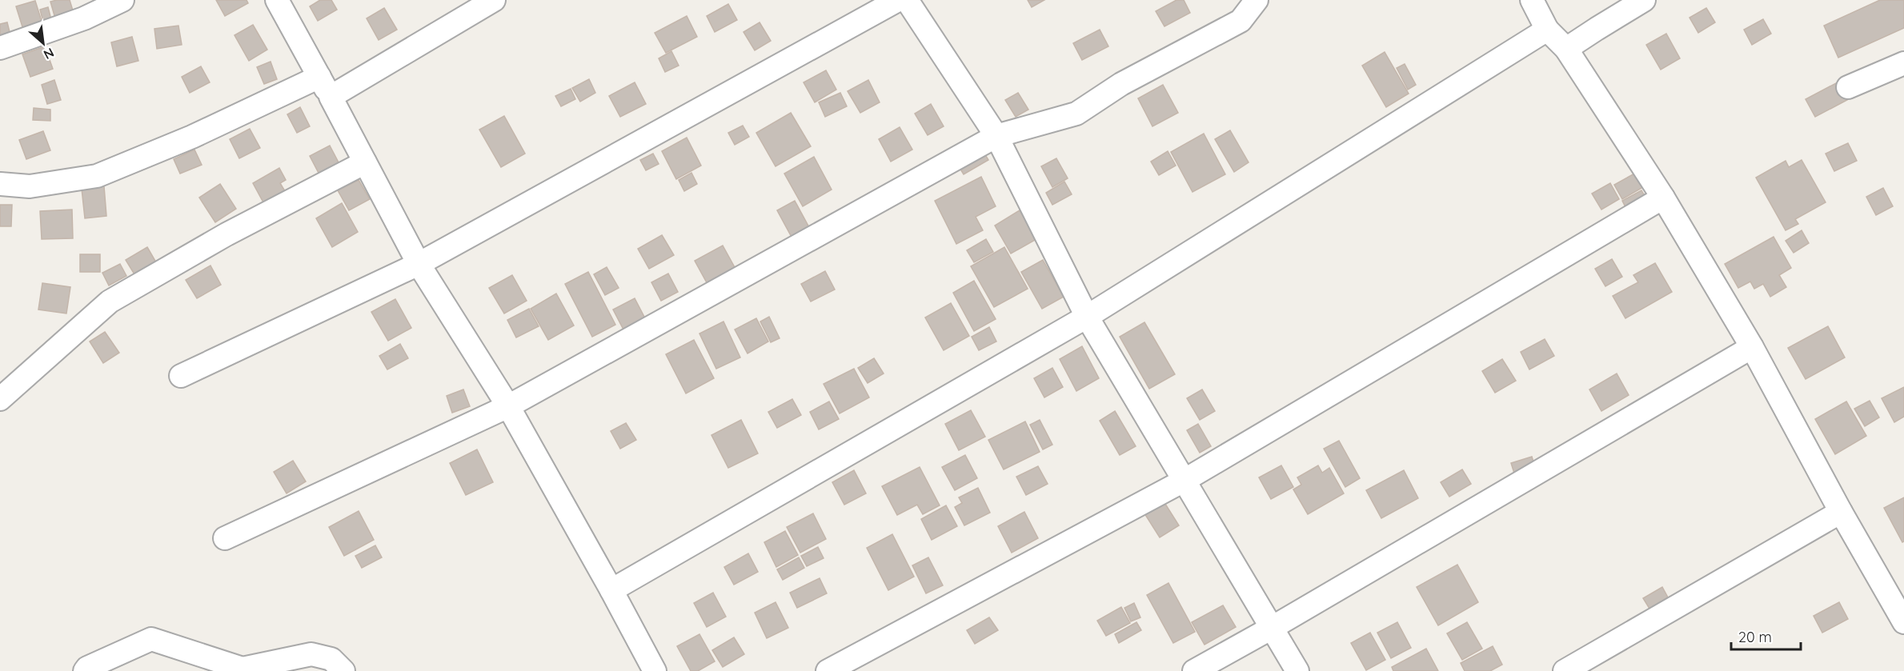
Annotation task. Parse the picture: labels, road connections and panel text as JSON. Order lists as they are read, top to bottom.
{
  "scale_bar": "20 m",
  "north": "bottom right"
}
